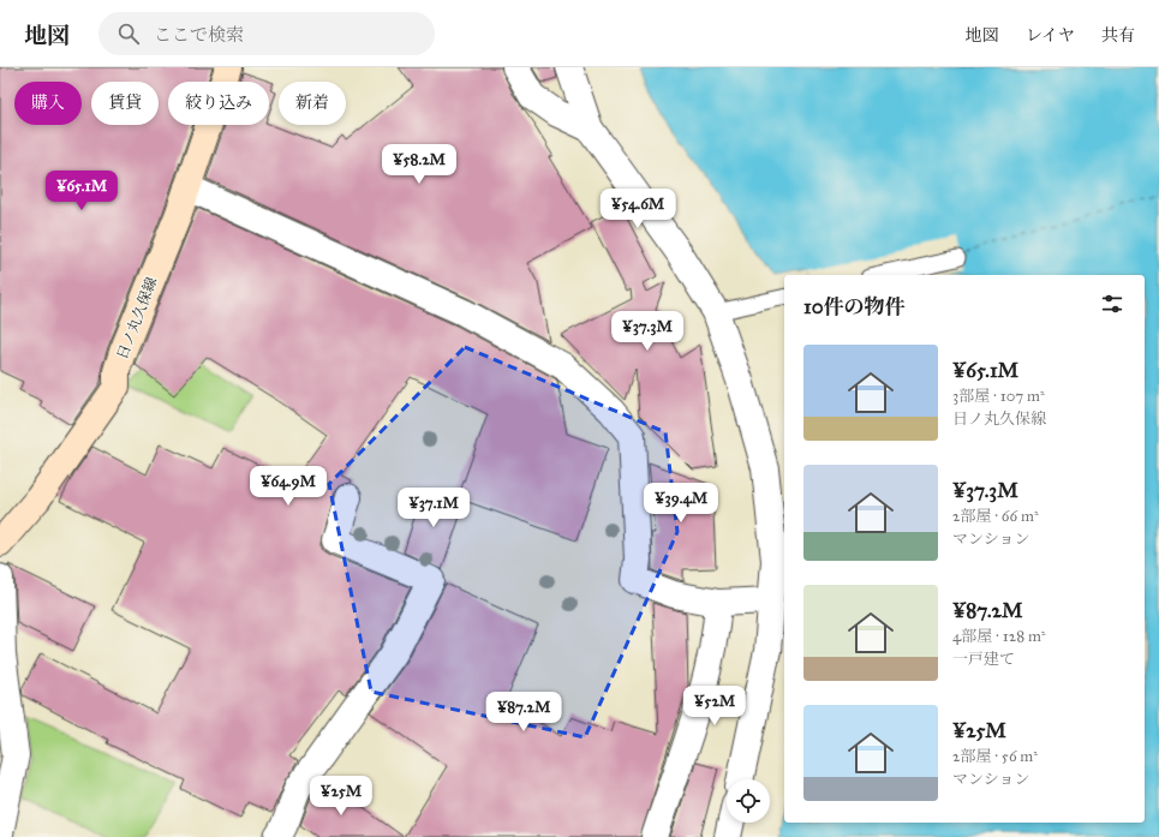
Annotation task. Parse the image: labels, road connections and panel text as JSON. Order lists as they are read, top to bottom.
{
  "streets": {
    "main road": ["日ノ丸久保線"]
  },
  "page": {
    "header": "地図",
    "search": "ここで検索",
    "nav": ["地図", "レイヤ", "共有"],
    "chip": [
      "購入",
      "賃貸",
      "絞り込み",
      "新着"
    ],
    "price": [
      "¥58.2M",
      "¥65.1M",
      "¥54.6M",
      "¥37.3M",
      "¥64.9M",
      "¥39.4M",
      "¥37.1M",
      "¥52M",
      "¥87.2M",
      "¥25M"
    ],
    "heading": "10件の物件",
    "list": [
      {
        "name": "¥65.1M",
        "note": "3部屋 · 107 m² · 日ノ丸久保線"
      },
      {
        "name": "¥37.3M",
        "note": "2部屋 · 66 m² · マンション"
      },
      {
        "name": "¥87.2M",
        "note": "4部屋 · 128 m² · 一戸建て"
      },
      {
        "name": "¥25M",
        "note": "2部屋 · 56 m² · マンション"
      }
    ]
  }
}
